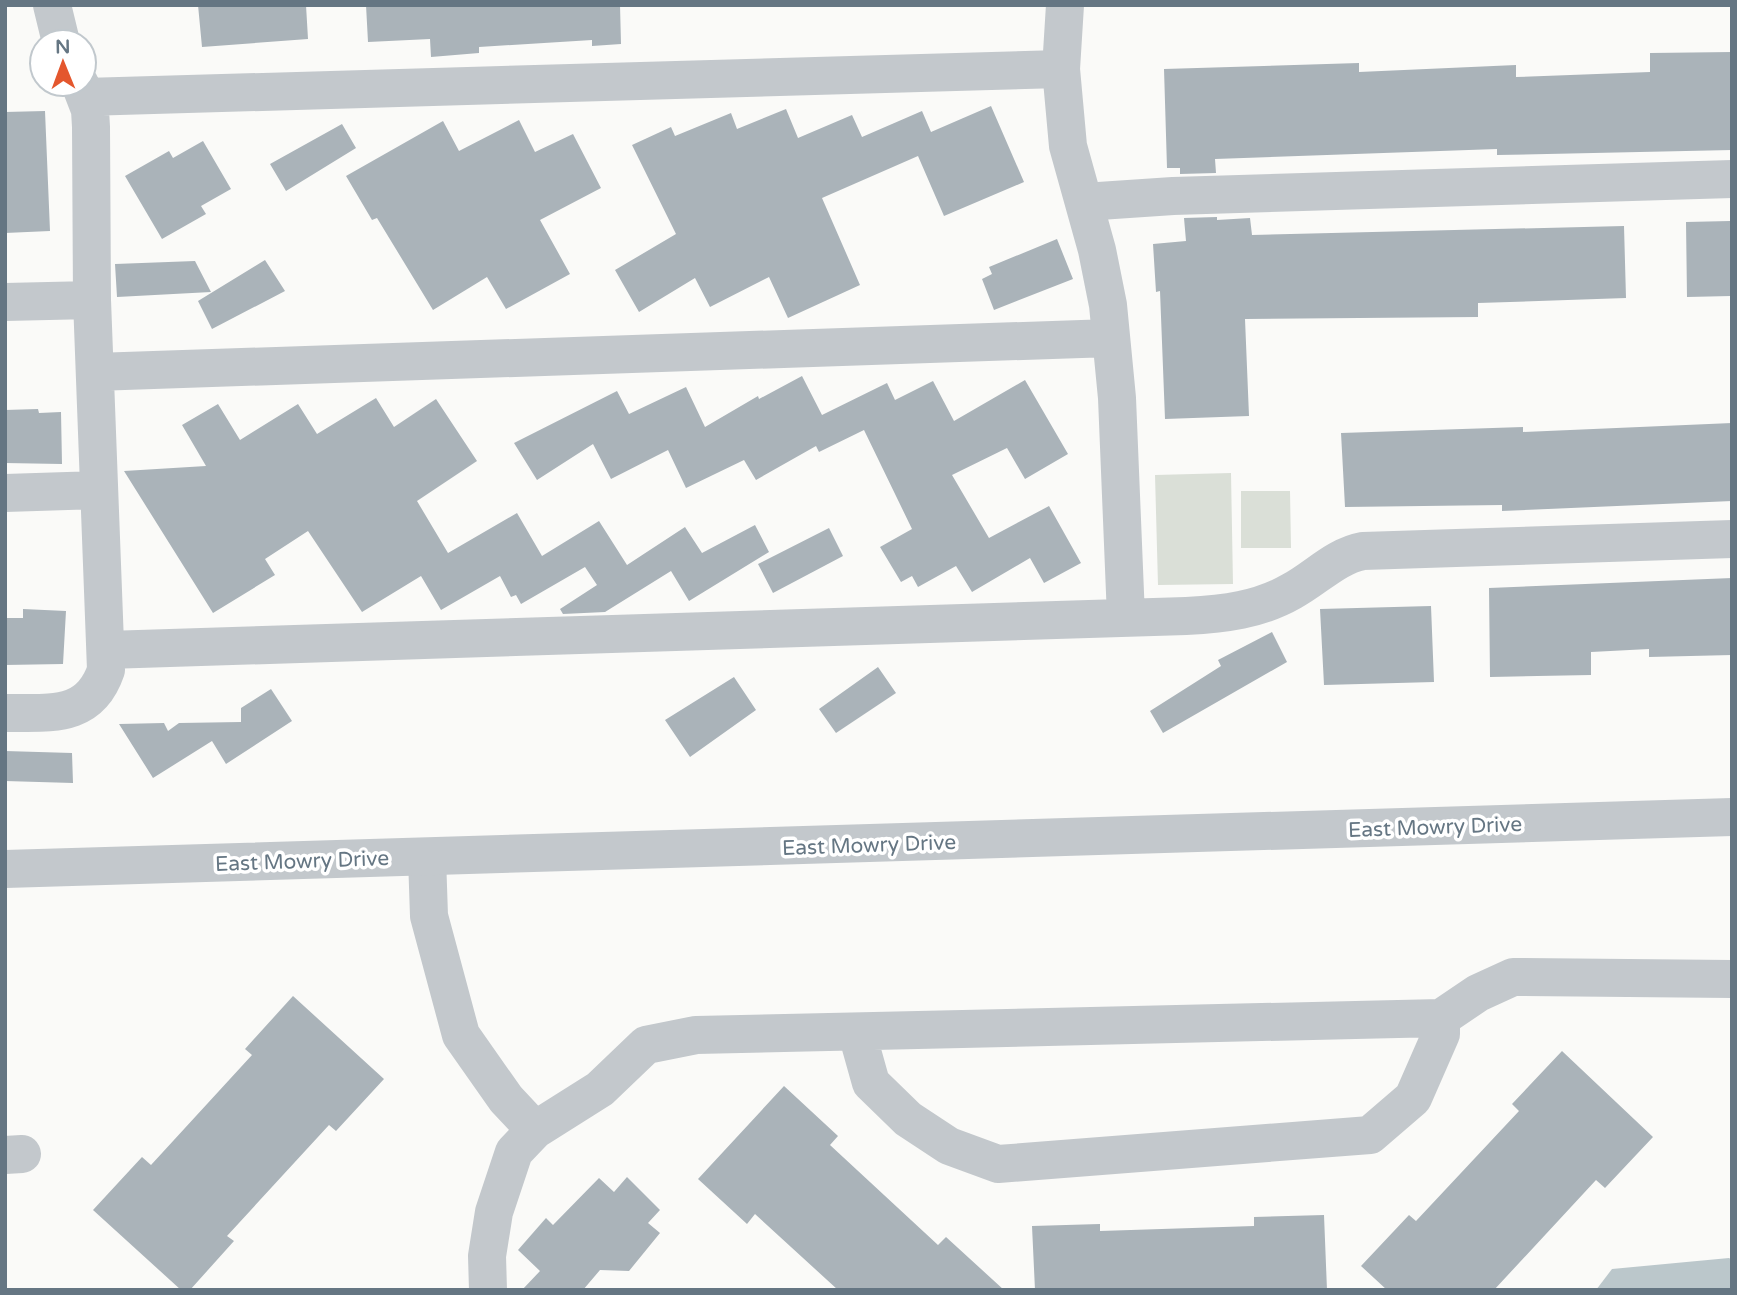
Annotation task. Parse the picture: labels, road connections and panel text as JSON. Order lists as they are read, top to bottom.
{
  "streets": {
    "street": ["East Mowry Drive"]
  },
  "north": "top"
}
